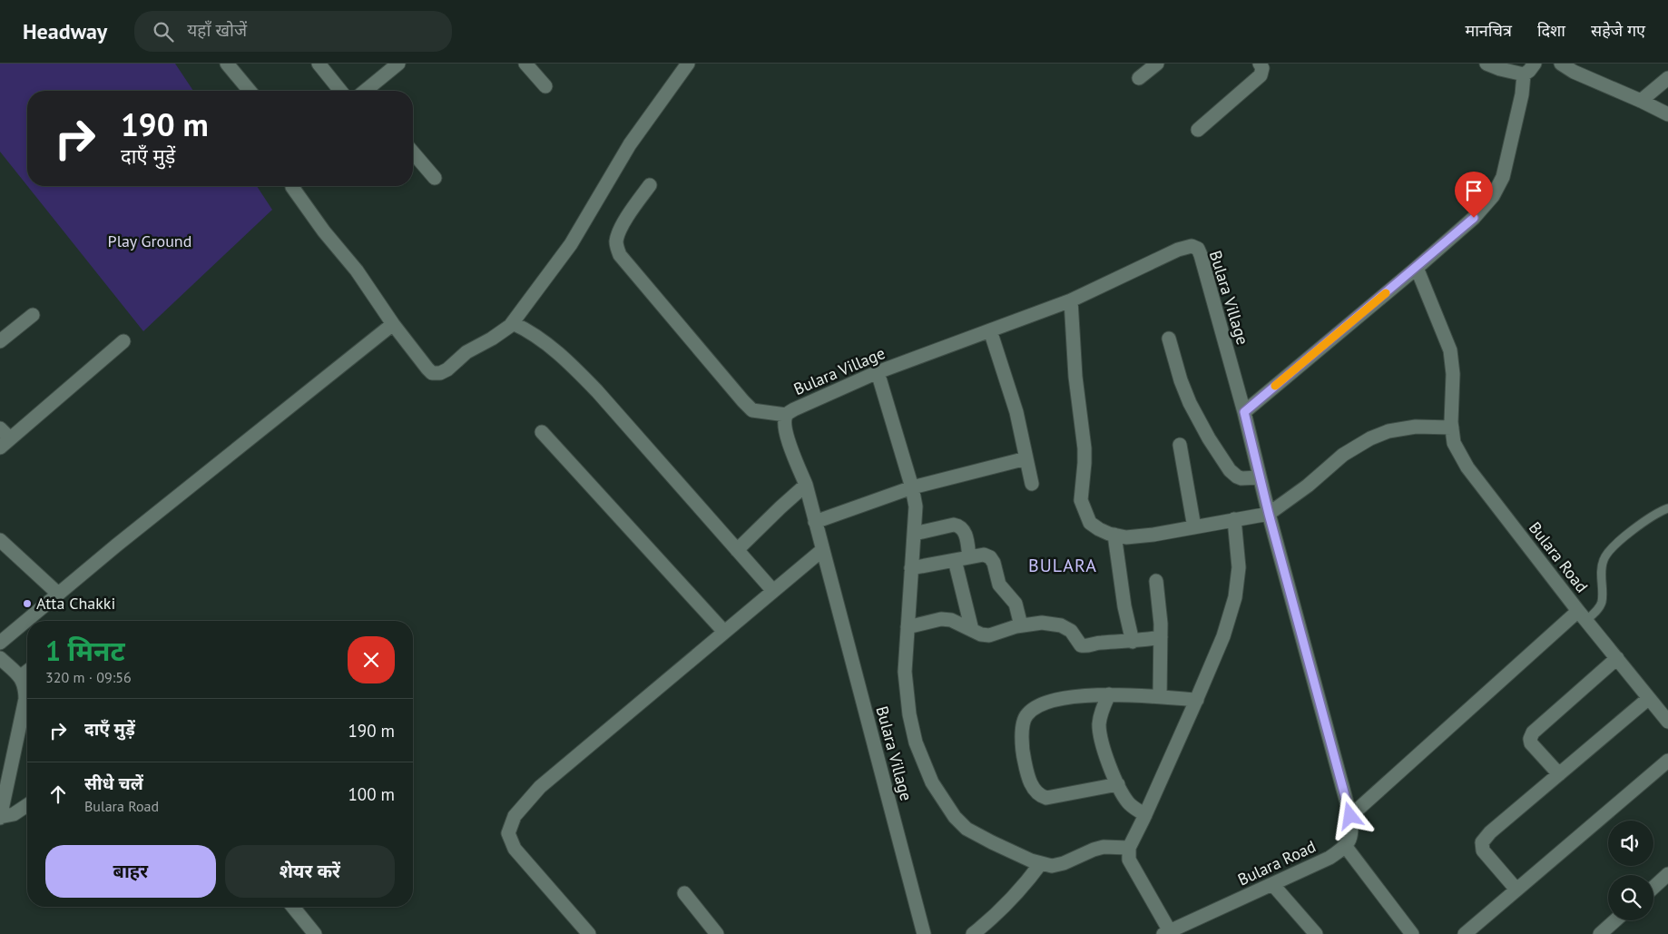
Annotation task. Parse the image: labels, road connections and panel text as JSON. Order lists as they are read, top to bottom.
{
  "streets": {
    "street": ["Bulara Village", "Bulara Road"]
  },
  "districts": ["BULARA"],
  "parks": ["Play Ground"],
  "places": ["Atta Chakki"],
  "page": {
    "header": "Headway",
    "search": "यहाँ खोजें",
    "nav": ["मानचित्र", "दिशा", "सहेजे गए"],
    "turn": ["190 m", "दाएँ मुड़ें"],
    "heading": ["1 मिनट", "320 m · 09:56"],
    "list": [
      {
        "name": "दाएँ मुड़ें",
        "value": "190 m"
      },
      {
        "name": "सीधे चलें",
        "note": "Bulara Road",
        "value": "100 m"
      }
    ],
    "buttons": ["बाहर", "शेयर करें"]
  }
}
